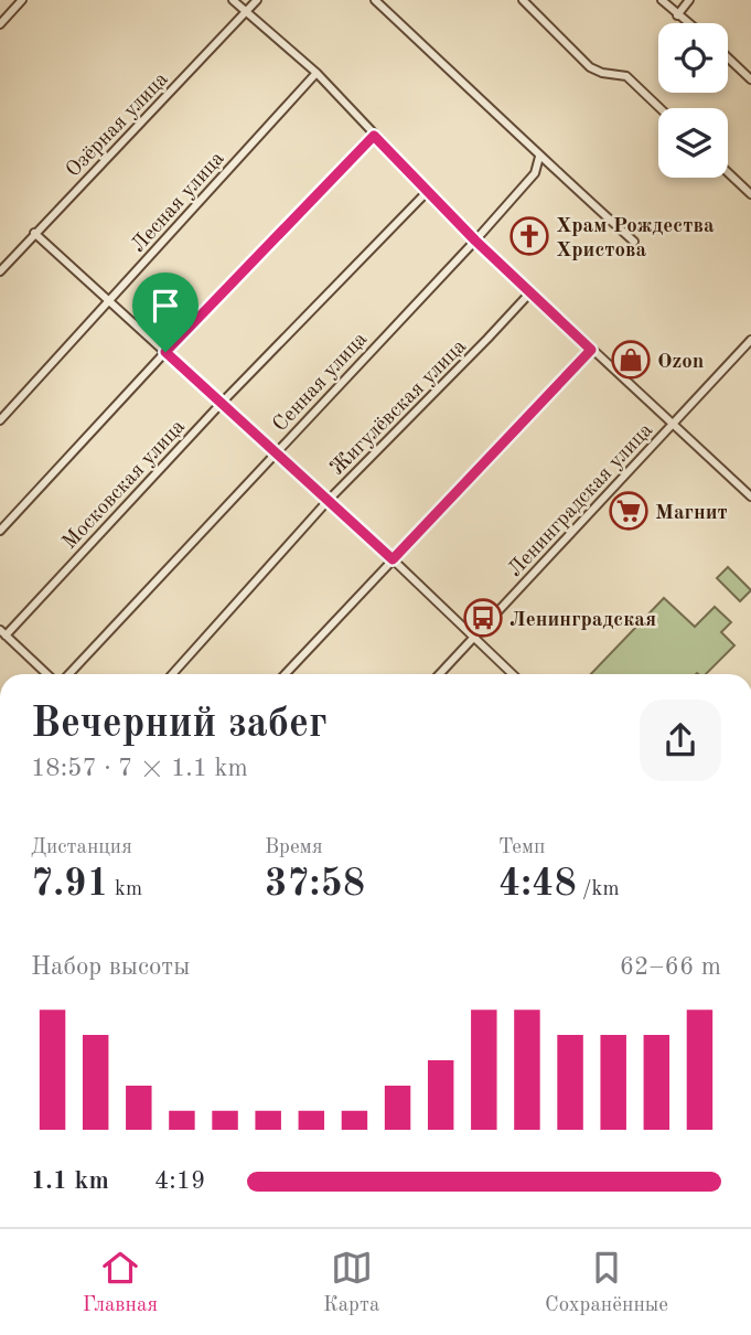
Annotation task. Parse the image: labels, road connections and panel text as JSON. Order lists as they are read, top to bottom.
{
  "streets": {
    "street": [
      "Озёрная улица",
      "Лесная улица",
      "Сенная улица",
      "Жигулёвская улица",
      "Московская улица",
      "Ленинградская улица"
    ]
  },
  "places": {
    "church": ["Храм Рождества Христова"],
    "shop": ["Ozon"],
    "supermarket": ["Магнит"],
    "bus stop": ["Ленинградская"]
  },
  "page": {
    "heading": ["Вечерний забег", "18:57 · 7 × 1.1 km"],
    "stats": [
      ["Дистанция", "7.91 km"],
      ["Время", "37:58"],
      ["Темп", "4:48 /km"]
    ],
    "chart": ["Набор высоты", "62–66 m"],
    "list": [
      {
        "name": "1.1 km",
        "note": "4:19"
      }
    ],
    "tabs": ["Главная", "Карта", "Сохранённые"]
  }
}
